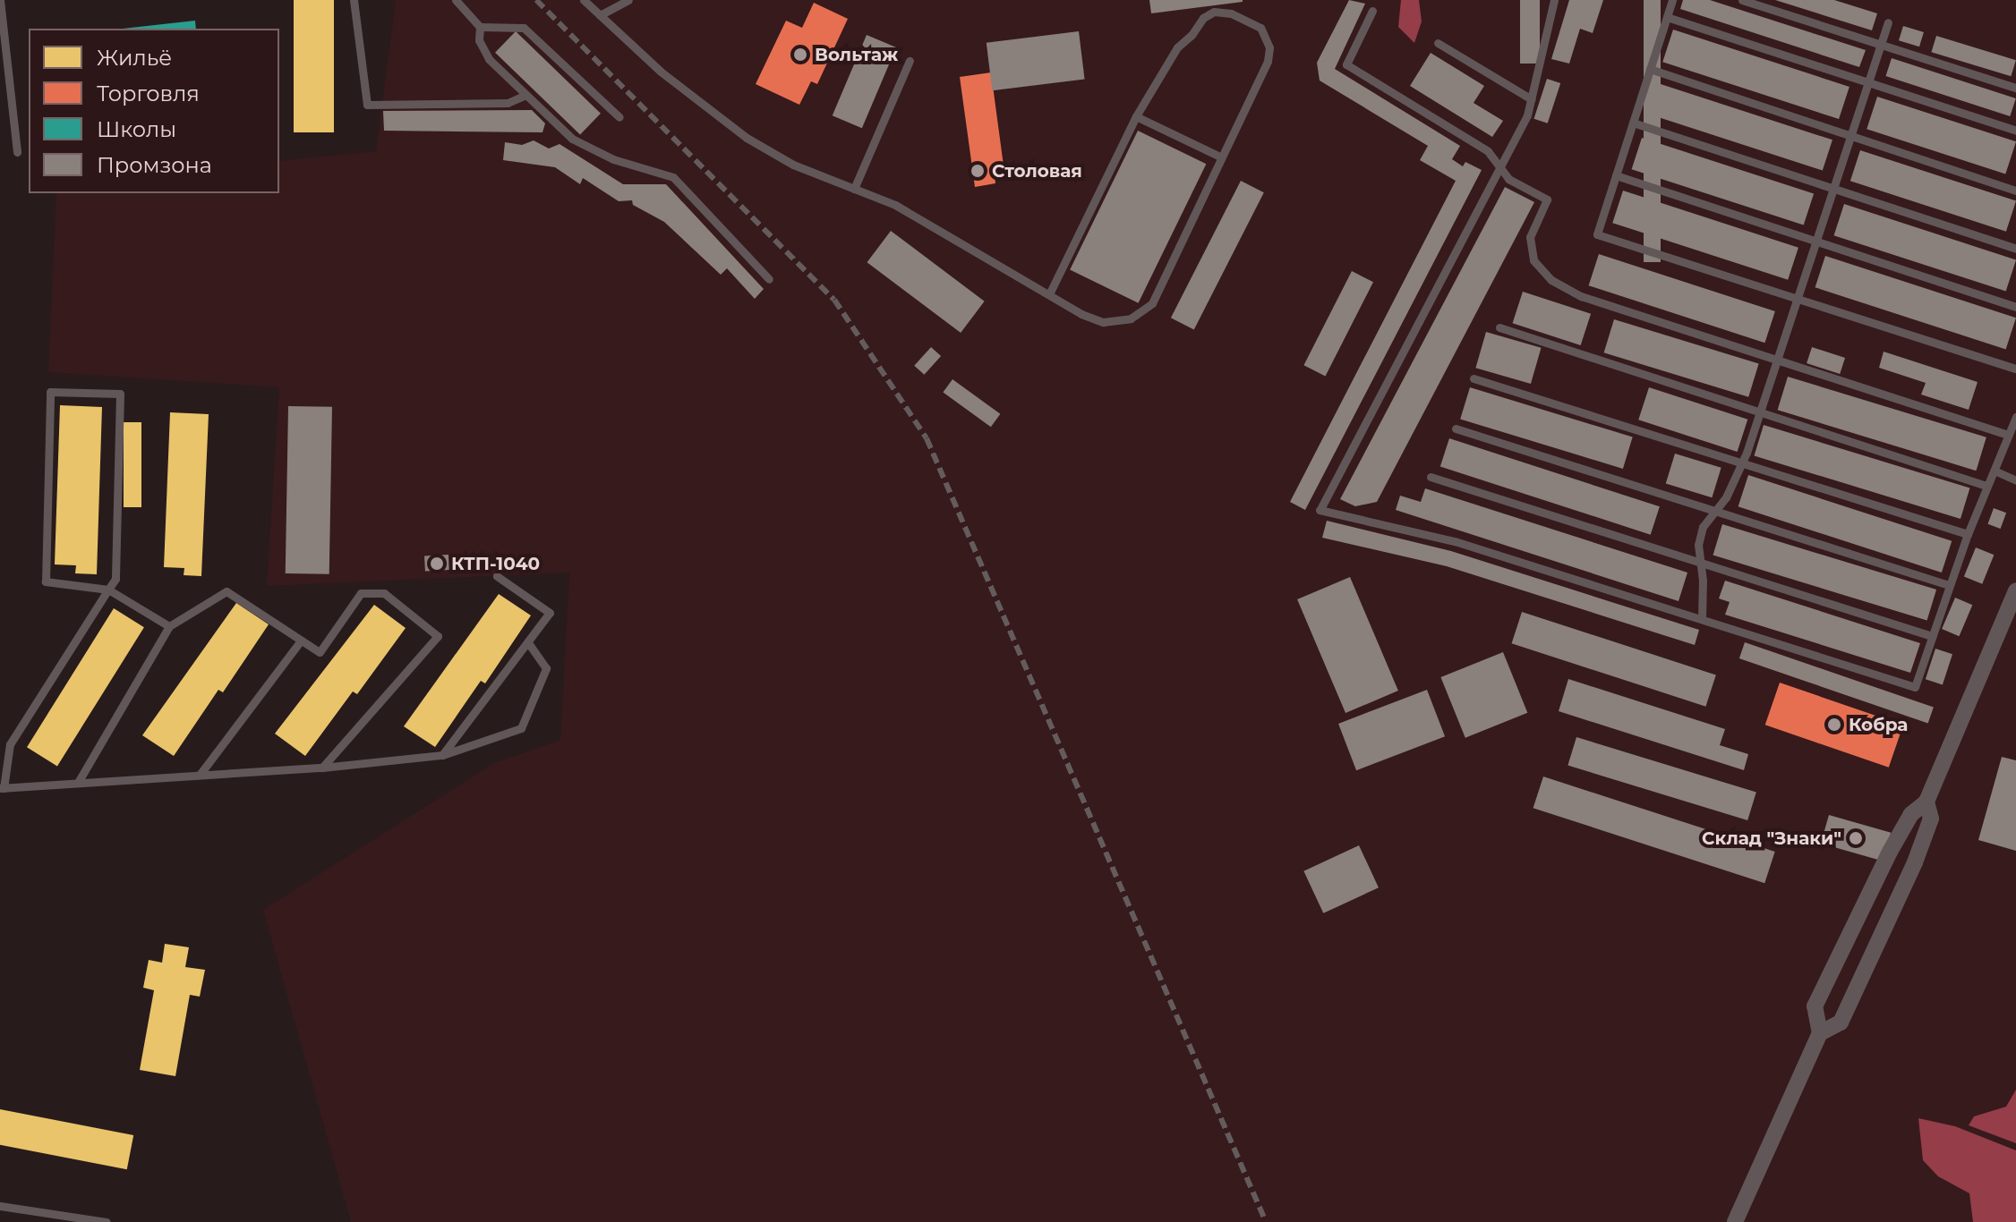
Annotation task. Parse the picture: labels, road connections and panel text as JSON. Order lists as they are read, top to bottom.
{
  "places": [
    "Вольтаж",
    "Столовая",
    "КТП-1040",
    "Кобра",
    "Склад \"Знаки\""
  ],
  "legend": [
    "Жильё",
    "Торговля",
    "Школы",
    "Промзона"
  ]
}
